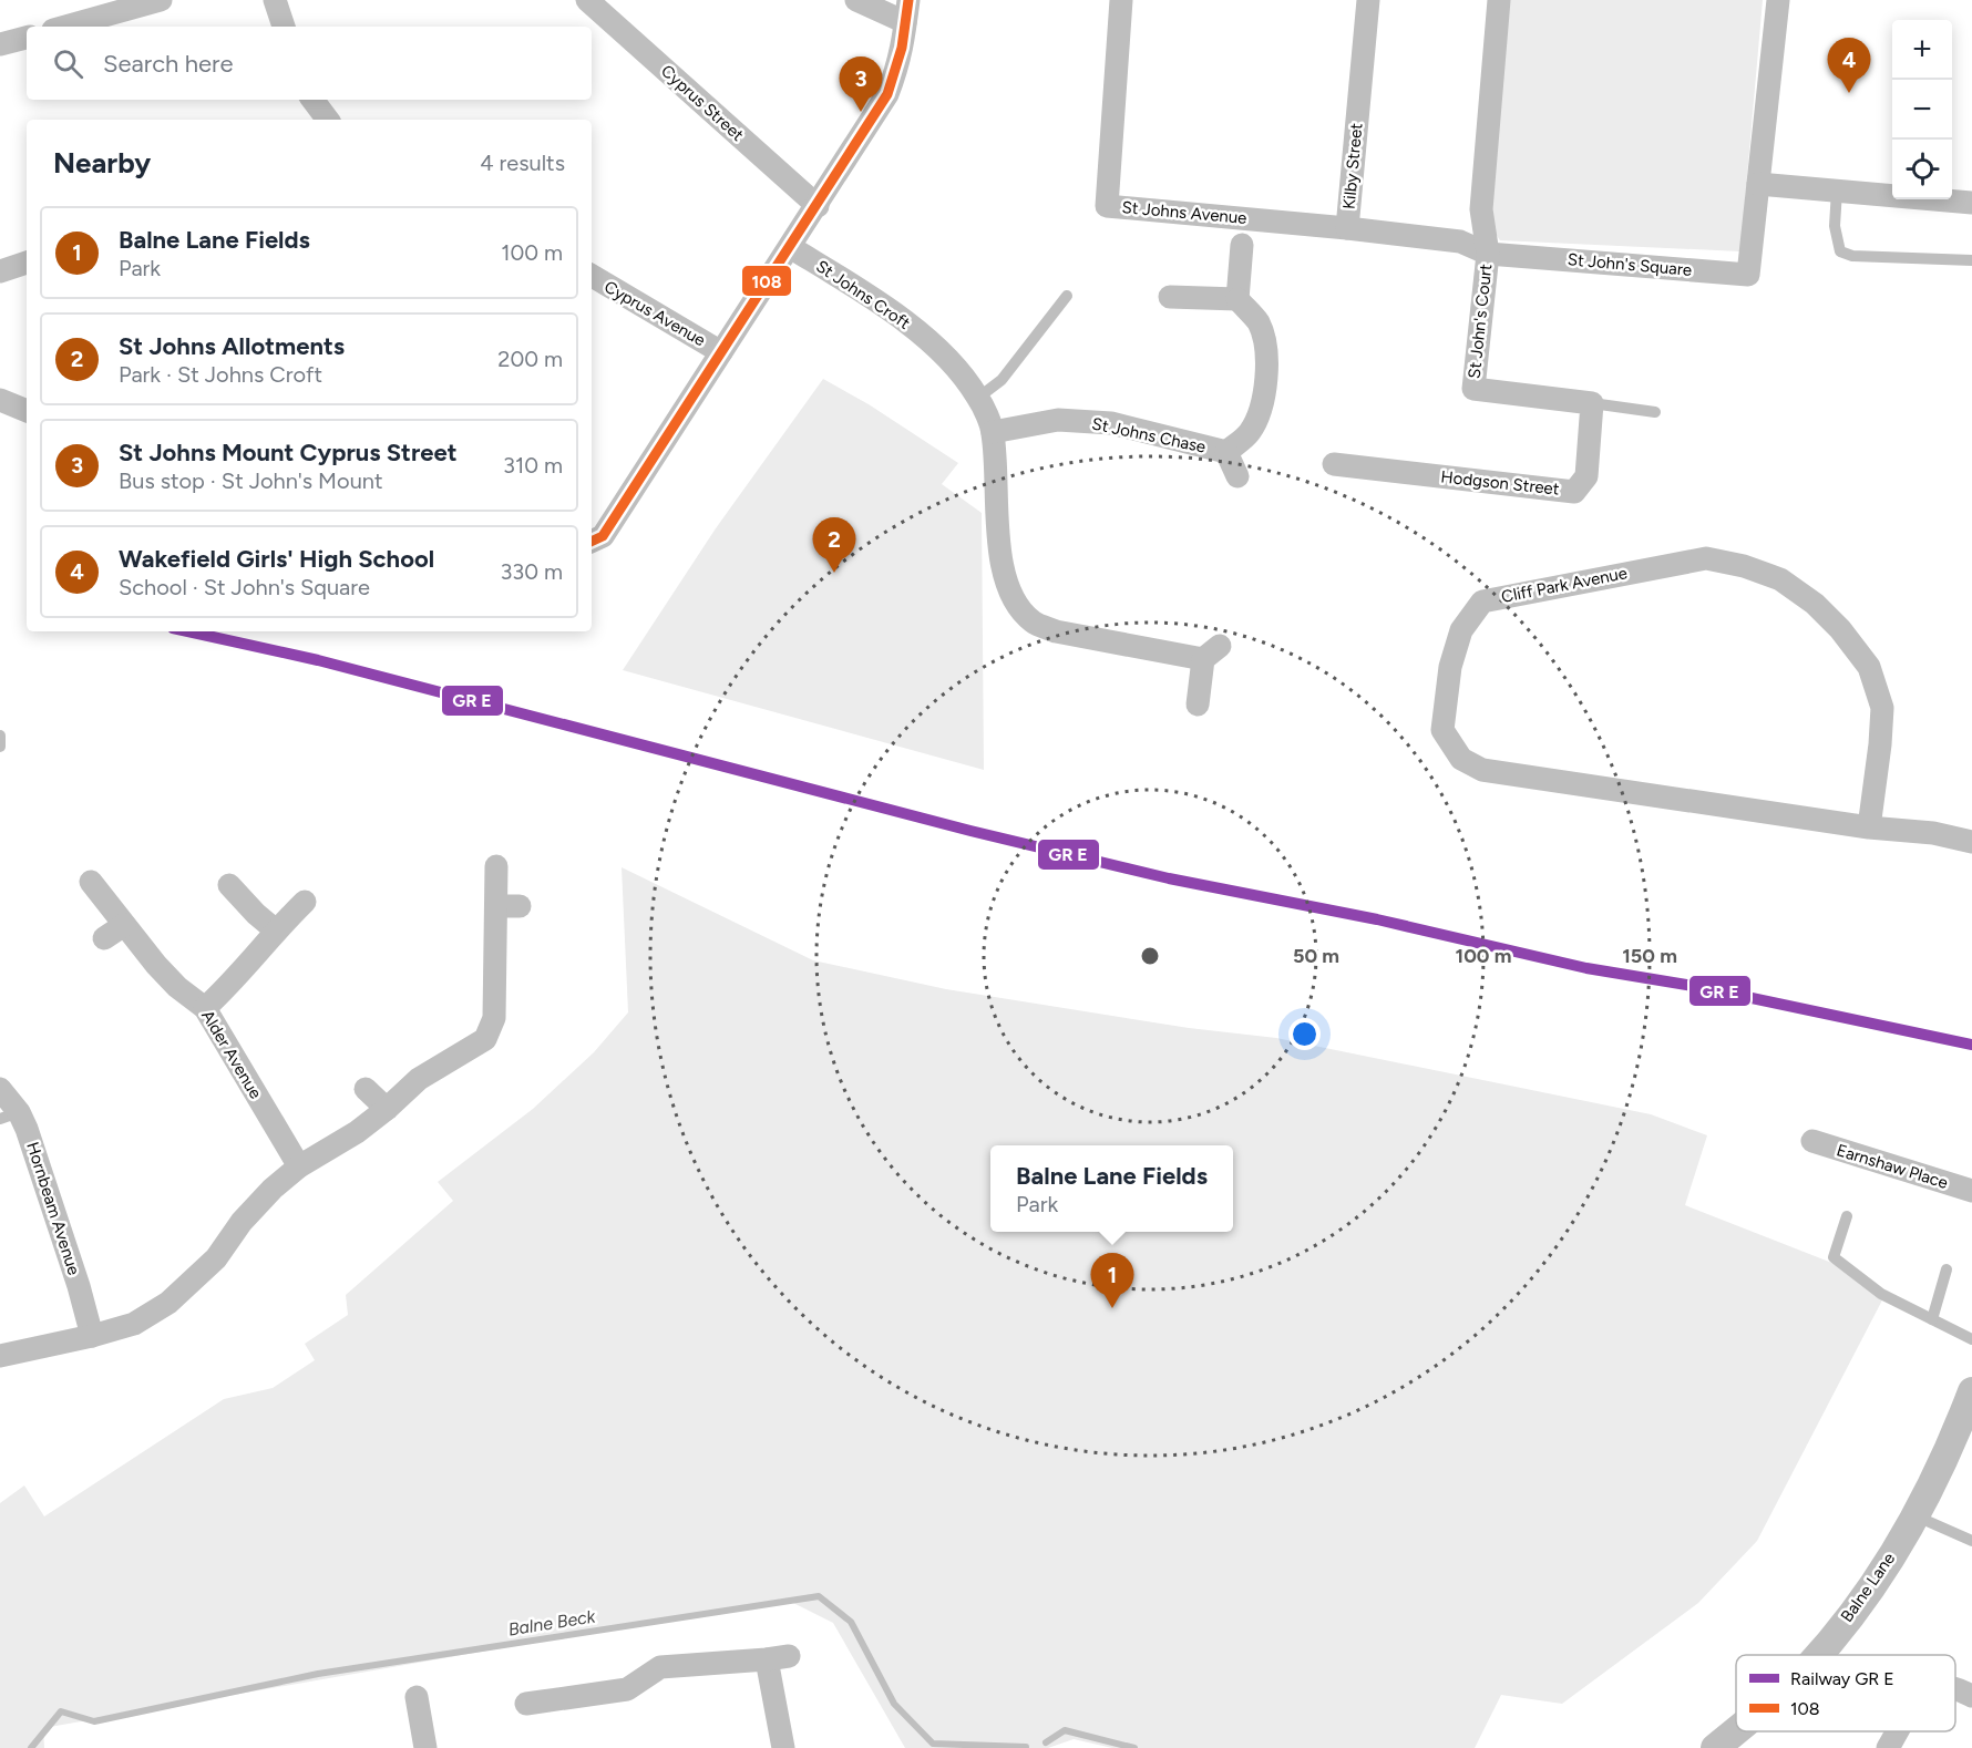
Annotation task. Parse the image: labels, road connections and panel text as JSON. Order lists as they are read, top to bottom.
{
  "streets": {
    "street": [
      "Cyprus Street",
      "Kilby Street",
      "St Johns Avenue",
      "St John's Square",
      "St Johns Croft",
      "Cyprus Avenue",
      "St John's Court",
      "St Johns Chase",
      "Hodgson Street",
      "Cliff Park Avenue",
      "Alder Avenue",
      "Earnshaw Place",
      "Hornbeam Avenue",
      "Balne Lane"
    ]
  },
  "crossings": [
    ["Kilby Street", "St Johns Avenue"],
    ["Kilby Street", "St John's Square"],
    ["Kilby Street", "St John's Court"],
    ["St John's Square", "St John's Court"],
    ["St Johns Croft", "St Johns Chase"],
    ["St John's Court", "Hodgson Street"]
  ],
  "water": ["Balne Beck"],
  "lines": ["transit line 108"],
  "legend": ["Railway GR E", "108"],
  "page": {
    "map_buttons": ["+", "−"],
    "search": "Search here",
    "pins": [
      "4",
      "3",
      "2",
      "1"
    ],
    "heading": ["Nearby", "4 results"],
    "list": [
      {
        "mark": "1",
        "name": "Balne Lane Fields",
        "note": "Park",
        "value": "100 m"
      },
      {
        "mark": "2",
        "name": "St Johns Allotments",
        "note": "Park · St Johns Croft",
        "value": "200 m"
      },
      {
        "mark": "3",
        "name": "St Johns Mount Cyprus Street",
        "note": "Bus stop · St John's Mount",
        "value": "310 m"
      },
      {
        "mark": "4",
        "name": "Wakefield Girls' High School",
        "note": "School · St John's Square",
        "value": "330 m"
      }
    ],
    "popup": ["Balne Lane Fields", "Park"]
  },
  "rings": ["50 m", "100 m", "150 m"]
}
